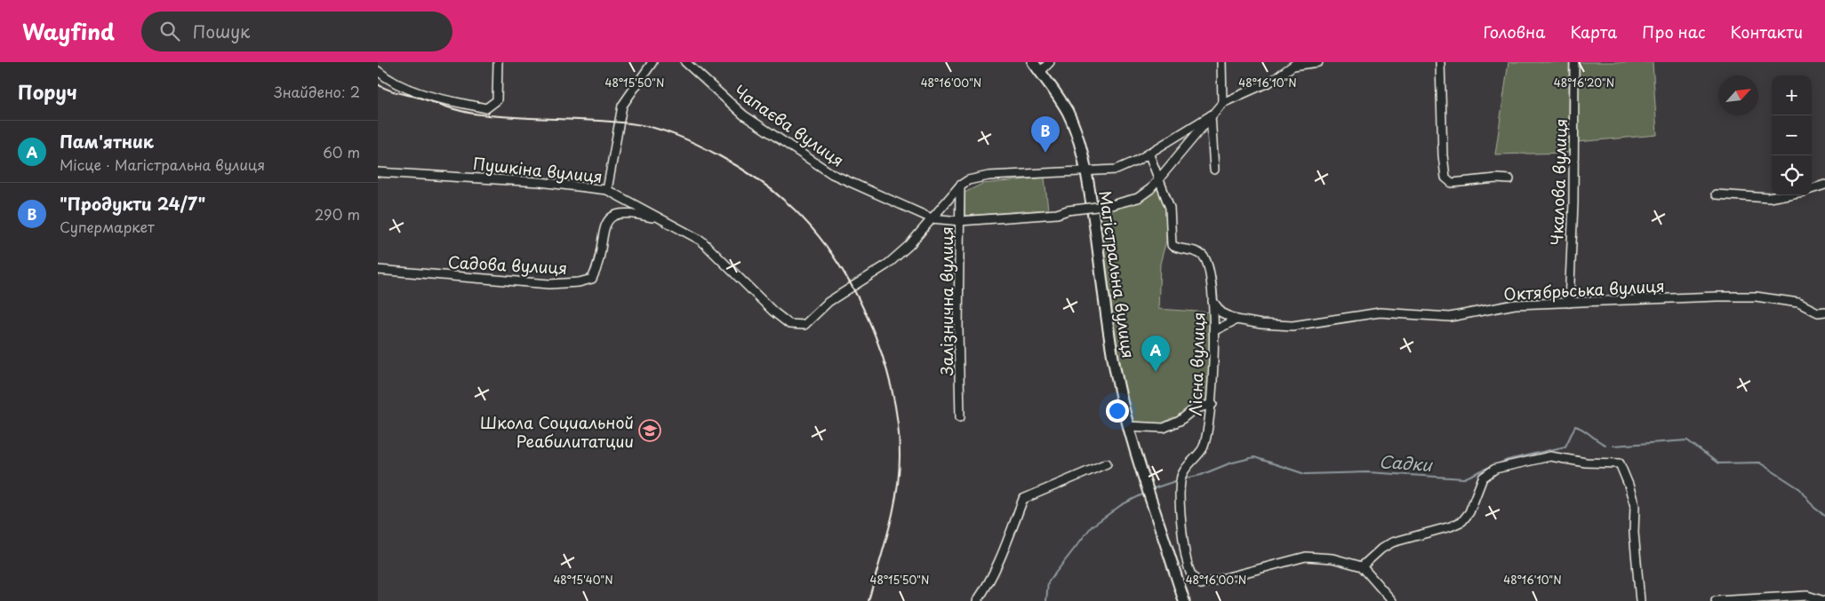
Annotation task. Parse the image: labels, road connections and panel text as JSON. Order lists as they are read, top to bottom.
{
  "streets": {
    "main road": ["Магістральна вулиця"],
    "street": [
      "Чапаєва вулиця",
      "Пушкіна вулиця",
      "Чкалова вулиця",
      "Садова вулиця",
      "Октябрьська вулиця",
      "Залізнична вулиця",
      "Лісна вулиця"
    ]
  },
  "crossings": [
    ["Чапаєва вулиця", "Пушкіна вулиця"],
    ["Чапаєва вулиця", "Залізнична вулиця"],
    ["Чапаєва вулиця", "Лісна вулиця"],
    ["Пушкіна вулиця", "Садова вулиця"],
    ["Пушкіна вулиця", "Залізнична вулиця"],
    ["Чкалова вулиця", "Октябрьська вулиця"]
  ],
  "water": ["Садки"],
  "places": {
    "school or university": ["Школа Социальной Реабилитатции"]
  },
  "north": "top right",
  "page": {
    "header": "Wayfind",
    "search": "Пошук",
    "nav": [
      "Головна",
      "Карта",
      "Про нас",
      "Контакти"
    ],
    "heading": ["Поруч", "Знайдено: 2"],
    "map_buttons": ["+", "−"],
    "pins": ["B", "A"],
    "list": [
      {
        "mark": "A",
        "name": "Пам'ятник",
        "note": "Місце · Магістральна вулиця",
        "value": "60 m"
      },
      {
        "mark": "B",
        "name": "\"Продукти 24/7\"",
        "note": "Супермаркет",
        "value": "290 m"
      }
    ]
  },
  "coordinates": [
    "48°15'50\"N",
    "48°16'00\"N",
    "48°16'10\"N",
    "48°16'20\"N",
    "48°15'40\"N"
  ]
}
